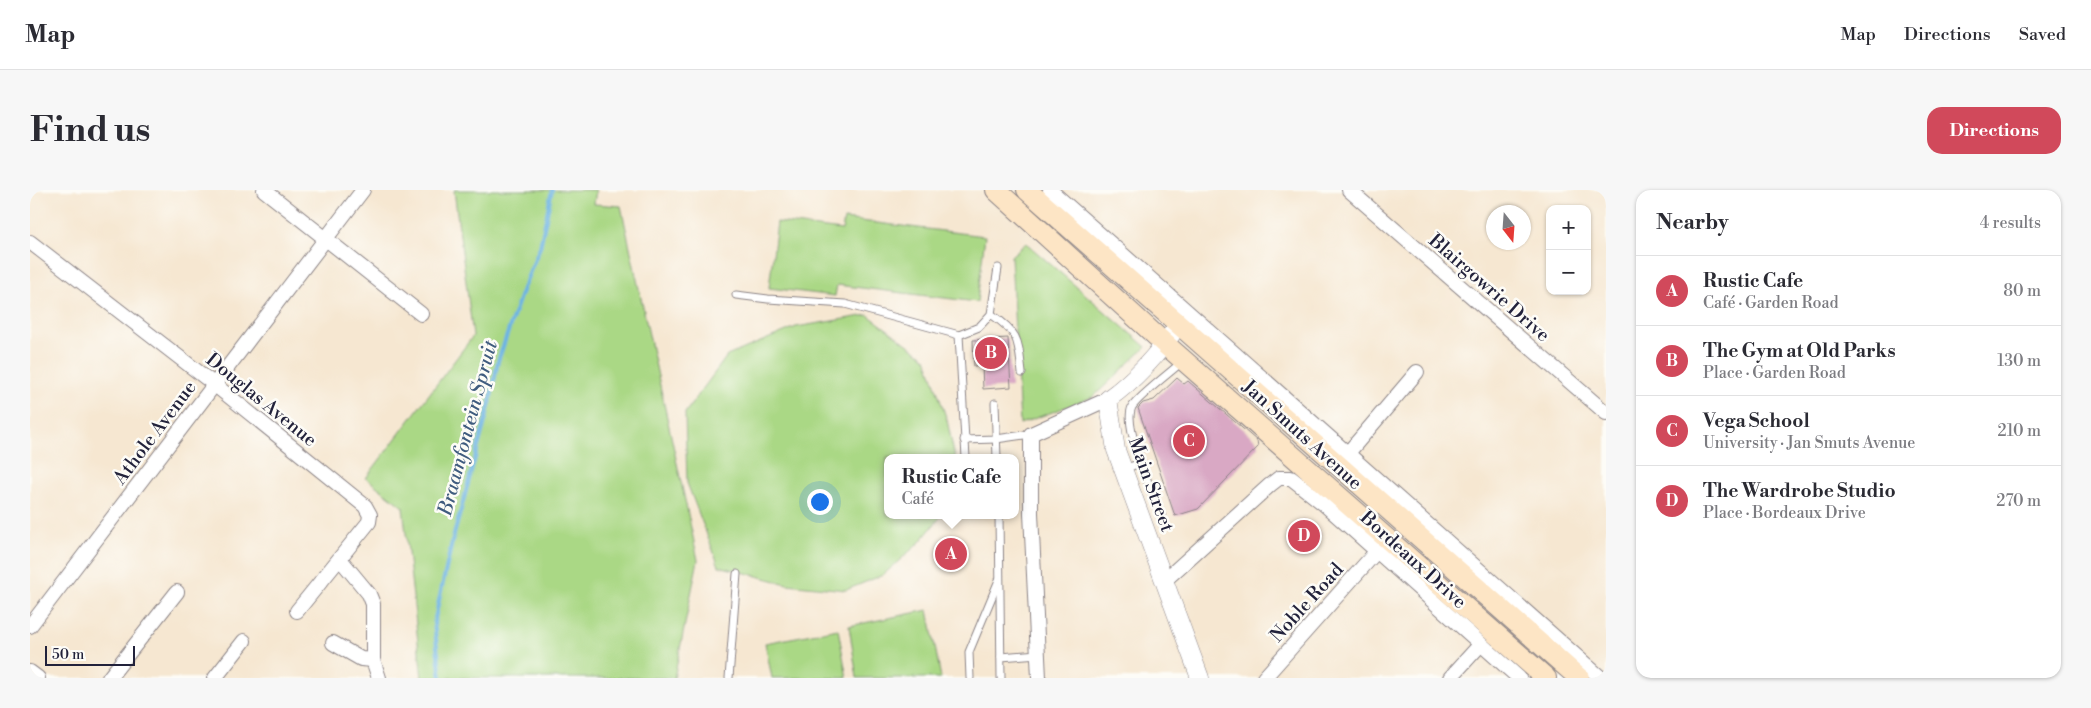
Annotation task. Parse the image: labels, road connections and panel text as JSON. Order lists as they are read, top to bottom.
{
  "streets": {
    "main road": ["Jan Smuts Avenue"],
    "street": [
      "Blairgowrie Drive",
      "Douglas Avenue",
      "Athole Avenue",
      "Main Street",
      "Bordeaux Drive",
      "Noble Road"
    ]
  },
  "crossings": [
    ["Douglas Avenue", "Athole Avenue"],
    ["Main Street", "Bordeaux Drive"],
    ["Bordeaux Drive", "Noble Road"]
  ],
  "water": ["Braamfontein Spruit"],
  "scale_bar": "50 m",
  "north": "bottom",
  "page": {
    "header": "Map",
    "nav": ["Map", "Directions", "Saved"],
    "buttons": "Directions",
    "title": "Find us",
    "heading": ["Nearby", "4 results"],
    "map_buttons": ["+", "−"],
    "list": [
      {
        "mark": "A",
        "name": "Rustic Cafe",
        "note": "Café · Garden Road",
        "value": "80 m"
      },
      {
        "mark": "B",
        "name": "The Gym at Old Parks",
        "note": "Place · Garden Road",
        "value": "130 m"
      },
      {
        "mark": "C",
        "name": "Vega School",
        "note": "University · Jan Smuts Avenue",
        "value": "210 m"
      },
      {
        "mark": "D",
        "name": "The Wardrobe Studio",
        "note": "Place · Bordeaux Drive",
        "value": "270 m"
      }
    ],
    "pins": [
      "B",
      "C",
      "D",
      "A"
    ],
    "popup": ["Rustic Cafe", "Café"],
    "scale": "50 m"
  }
}
